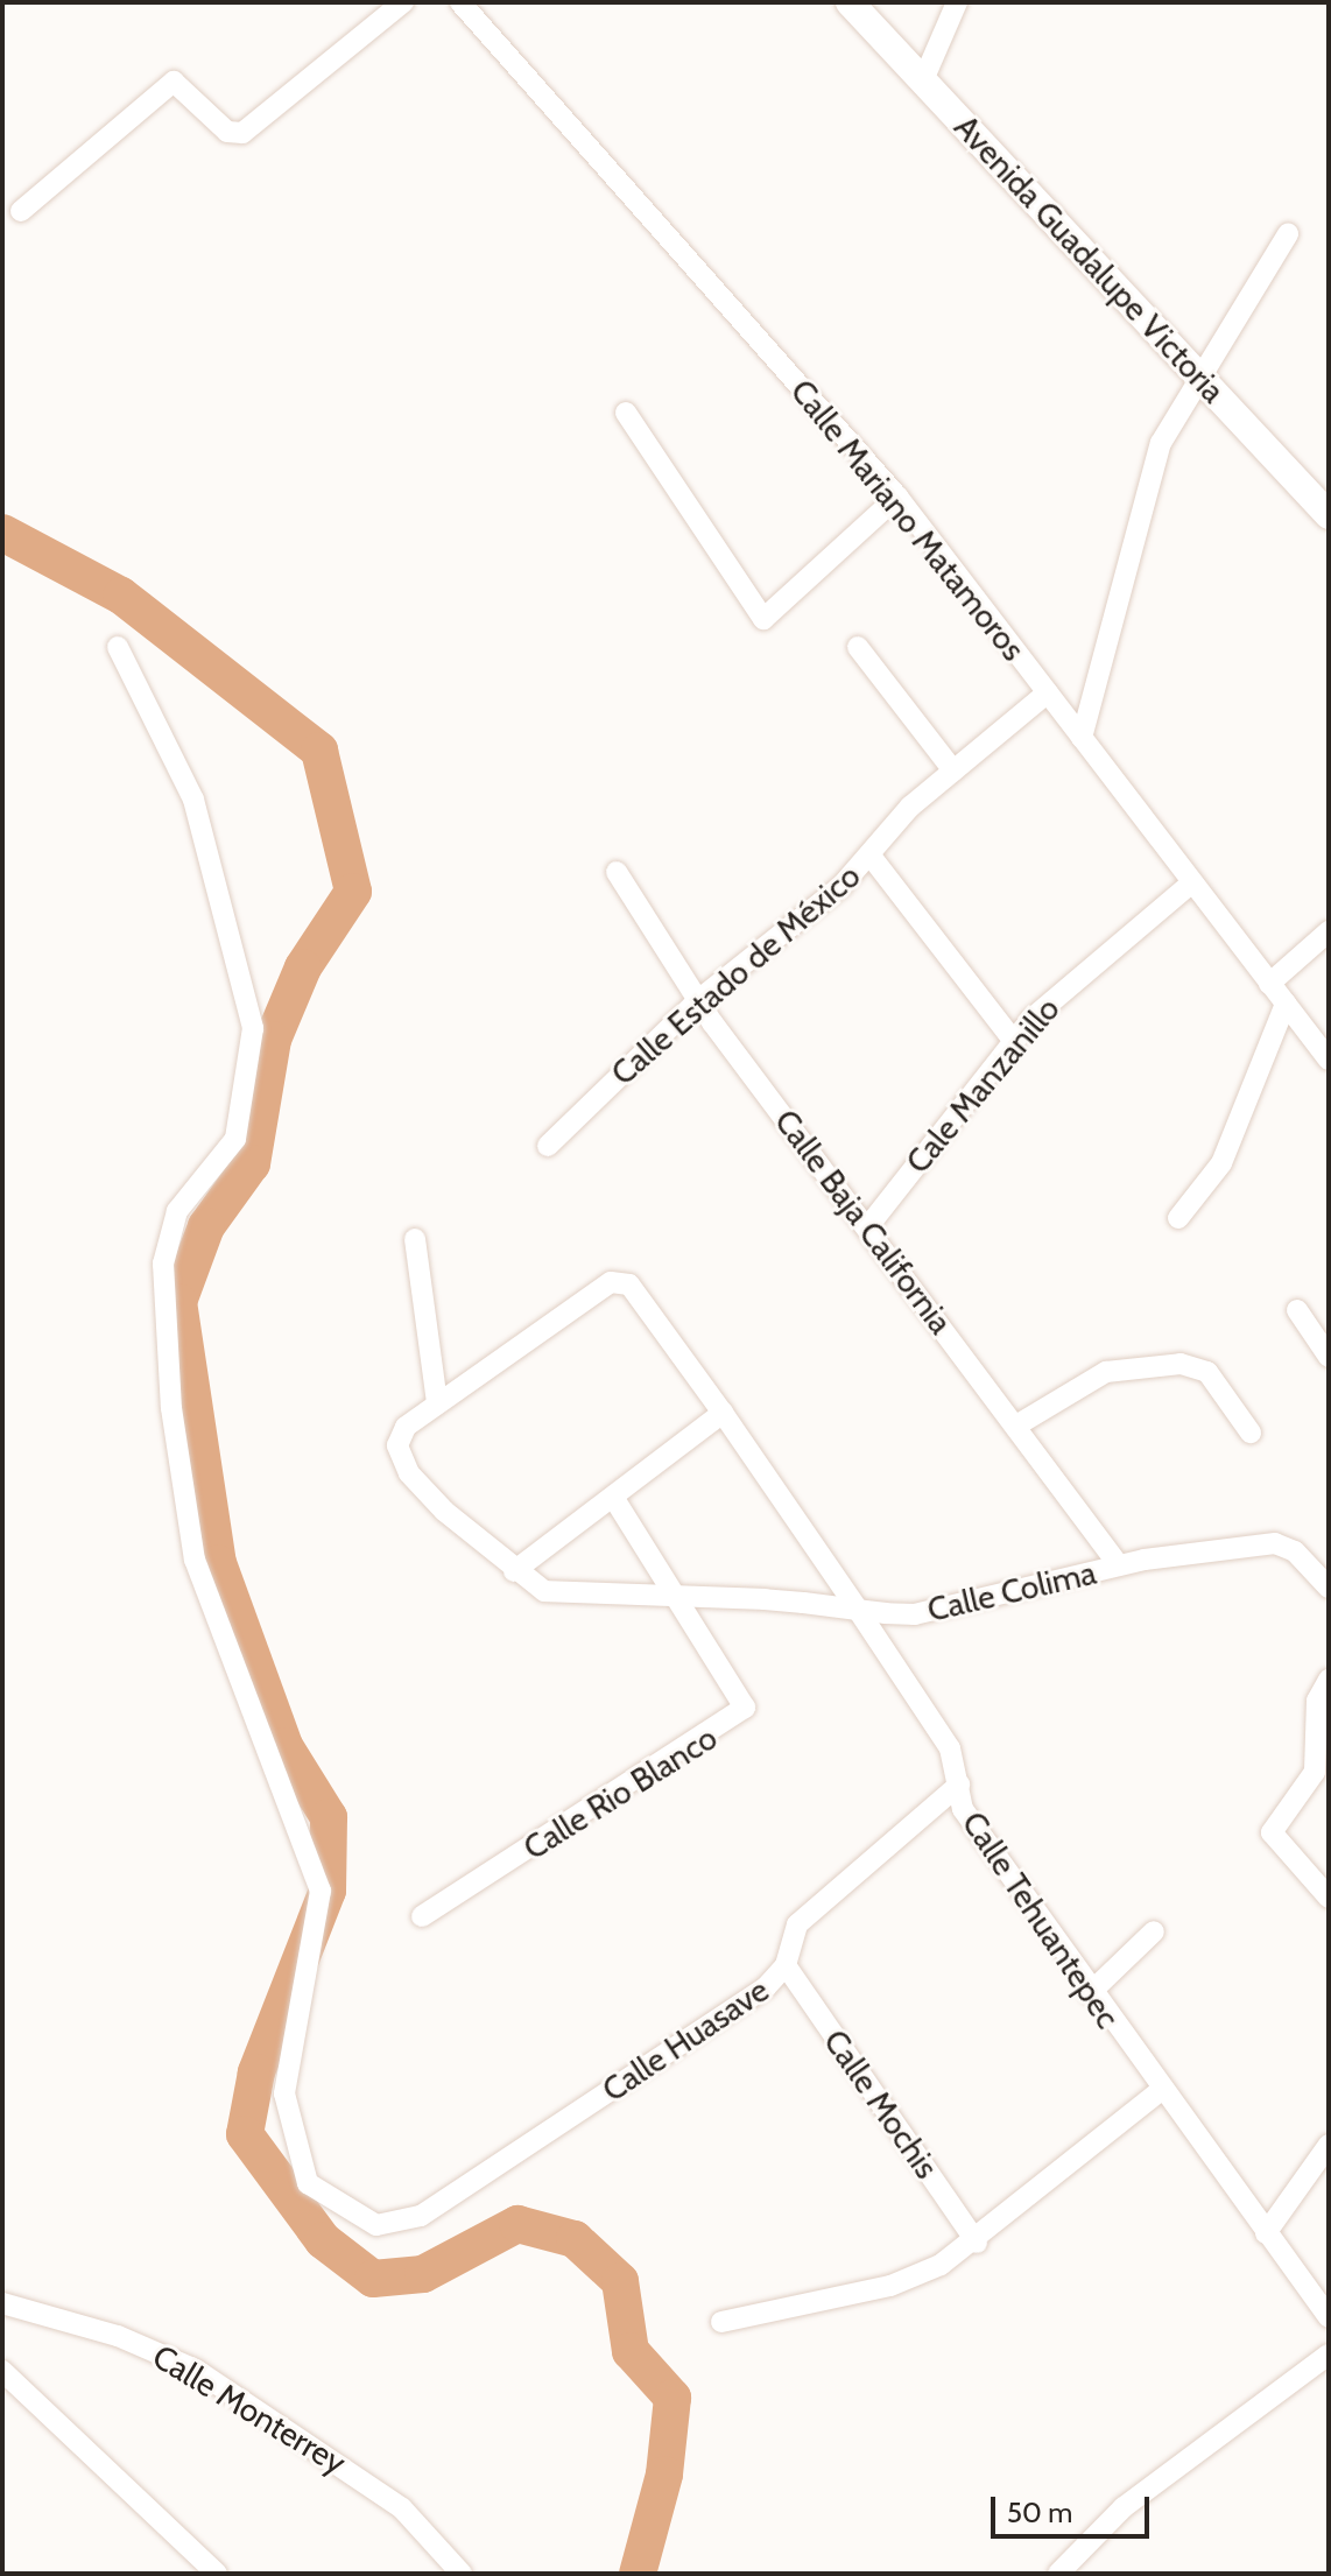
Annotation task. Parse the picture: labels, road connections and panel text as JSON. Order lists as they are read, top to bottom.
{
  "streets": {
    "main road": ["Avenida Guadalupe Victoria"],
    "street": [
      "Calle Mariano Matamoros",
      "Calle Estado de México",
      "Cale Manzanillo",
      "Calle Baja California",
      "Calle Colima",
      "Calle Rio Blanco",
      "Calle Tehuantepec",
      "Calle Huasave",
      "Calle Mochis",
      "Calle Monterrey"
    ]
  },
  "crossings": [
    ["Calle Mariano Matamoros", "Calle Estado de México"],
    ["Calle Mariano Matamoros", "Cale Manzanillo"],
    ["Calle Estado de México", "Calle Baja California"],
    ["Cale Manzanillo", "Calle Baja California"],
    ["Calle Baja California", "Calle Colima"],
    ["Calle Colima", "Calle Rio Blanco"],
    ["Calle Colima", "Calle Tehuantepec"],
    ["Calle Tehuantepec", "Calle Huasave"],
    ["Calle Huasave", "Calle Mochis"]
  ],
  "scale_bar": "50 m"
}
